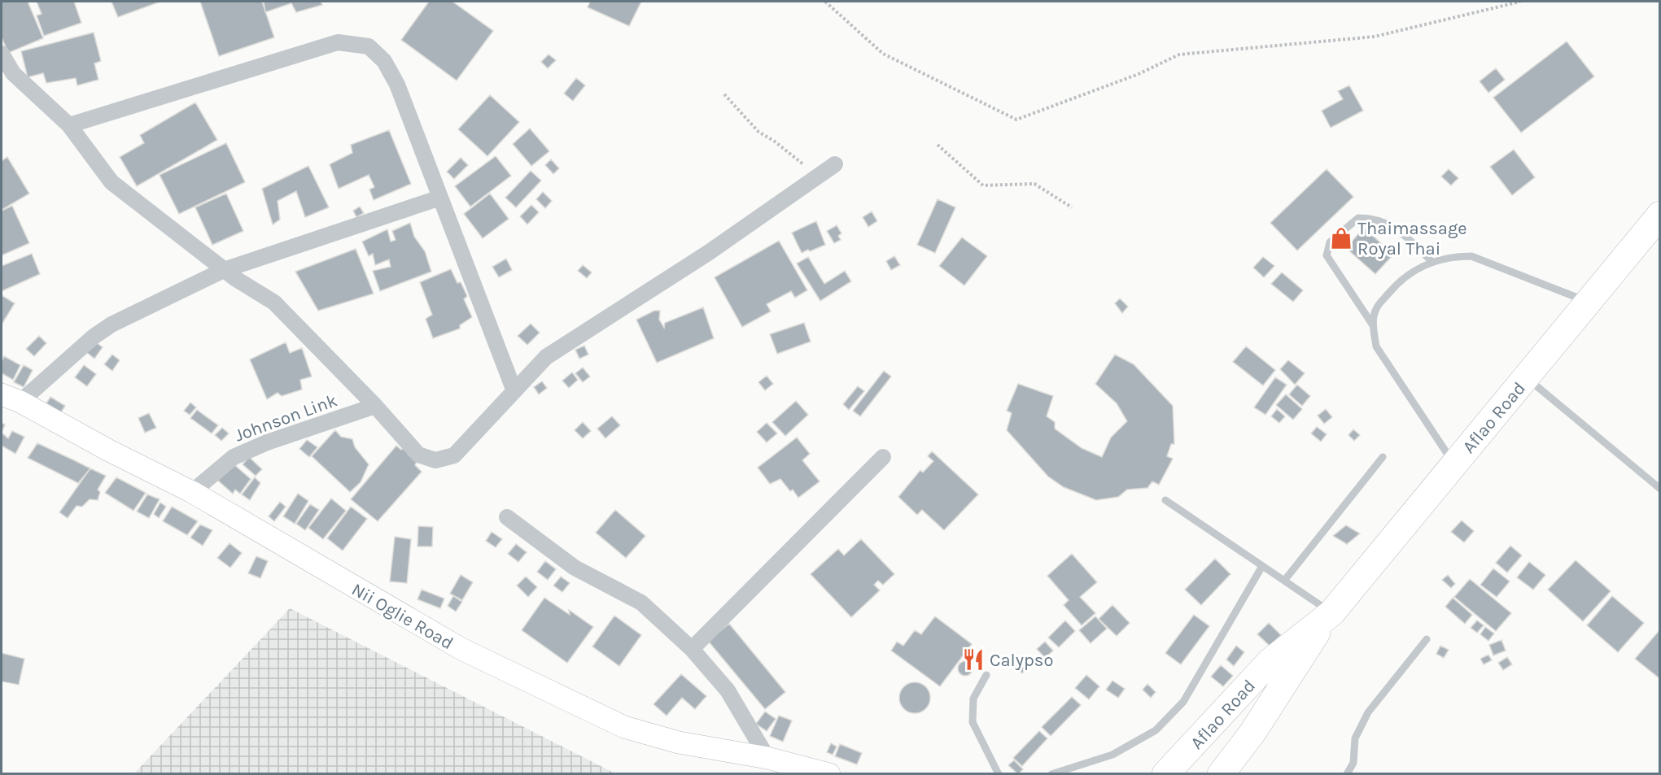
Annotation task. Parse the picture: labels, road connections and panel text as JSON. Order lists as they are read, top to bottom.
{
  "streets": {
    "highway": ["Aflao Road"],
    "street": ["Johnson Link", "Nii Oglie Road"]
  },
  "crossings": [
    ["Johnson Link", "Nii Oglie Road"]
  ],
  "places": {
    "shop": ["Thaimassage Royal Thai"],
    "restaurant": ["Calypso"]
  }
}
